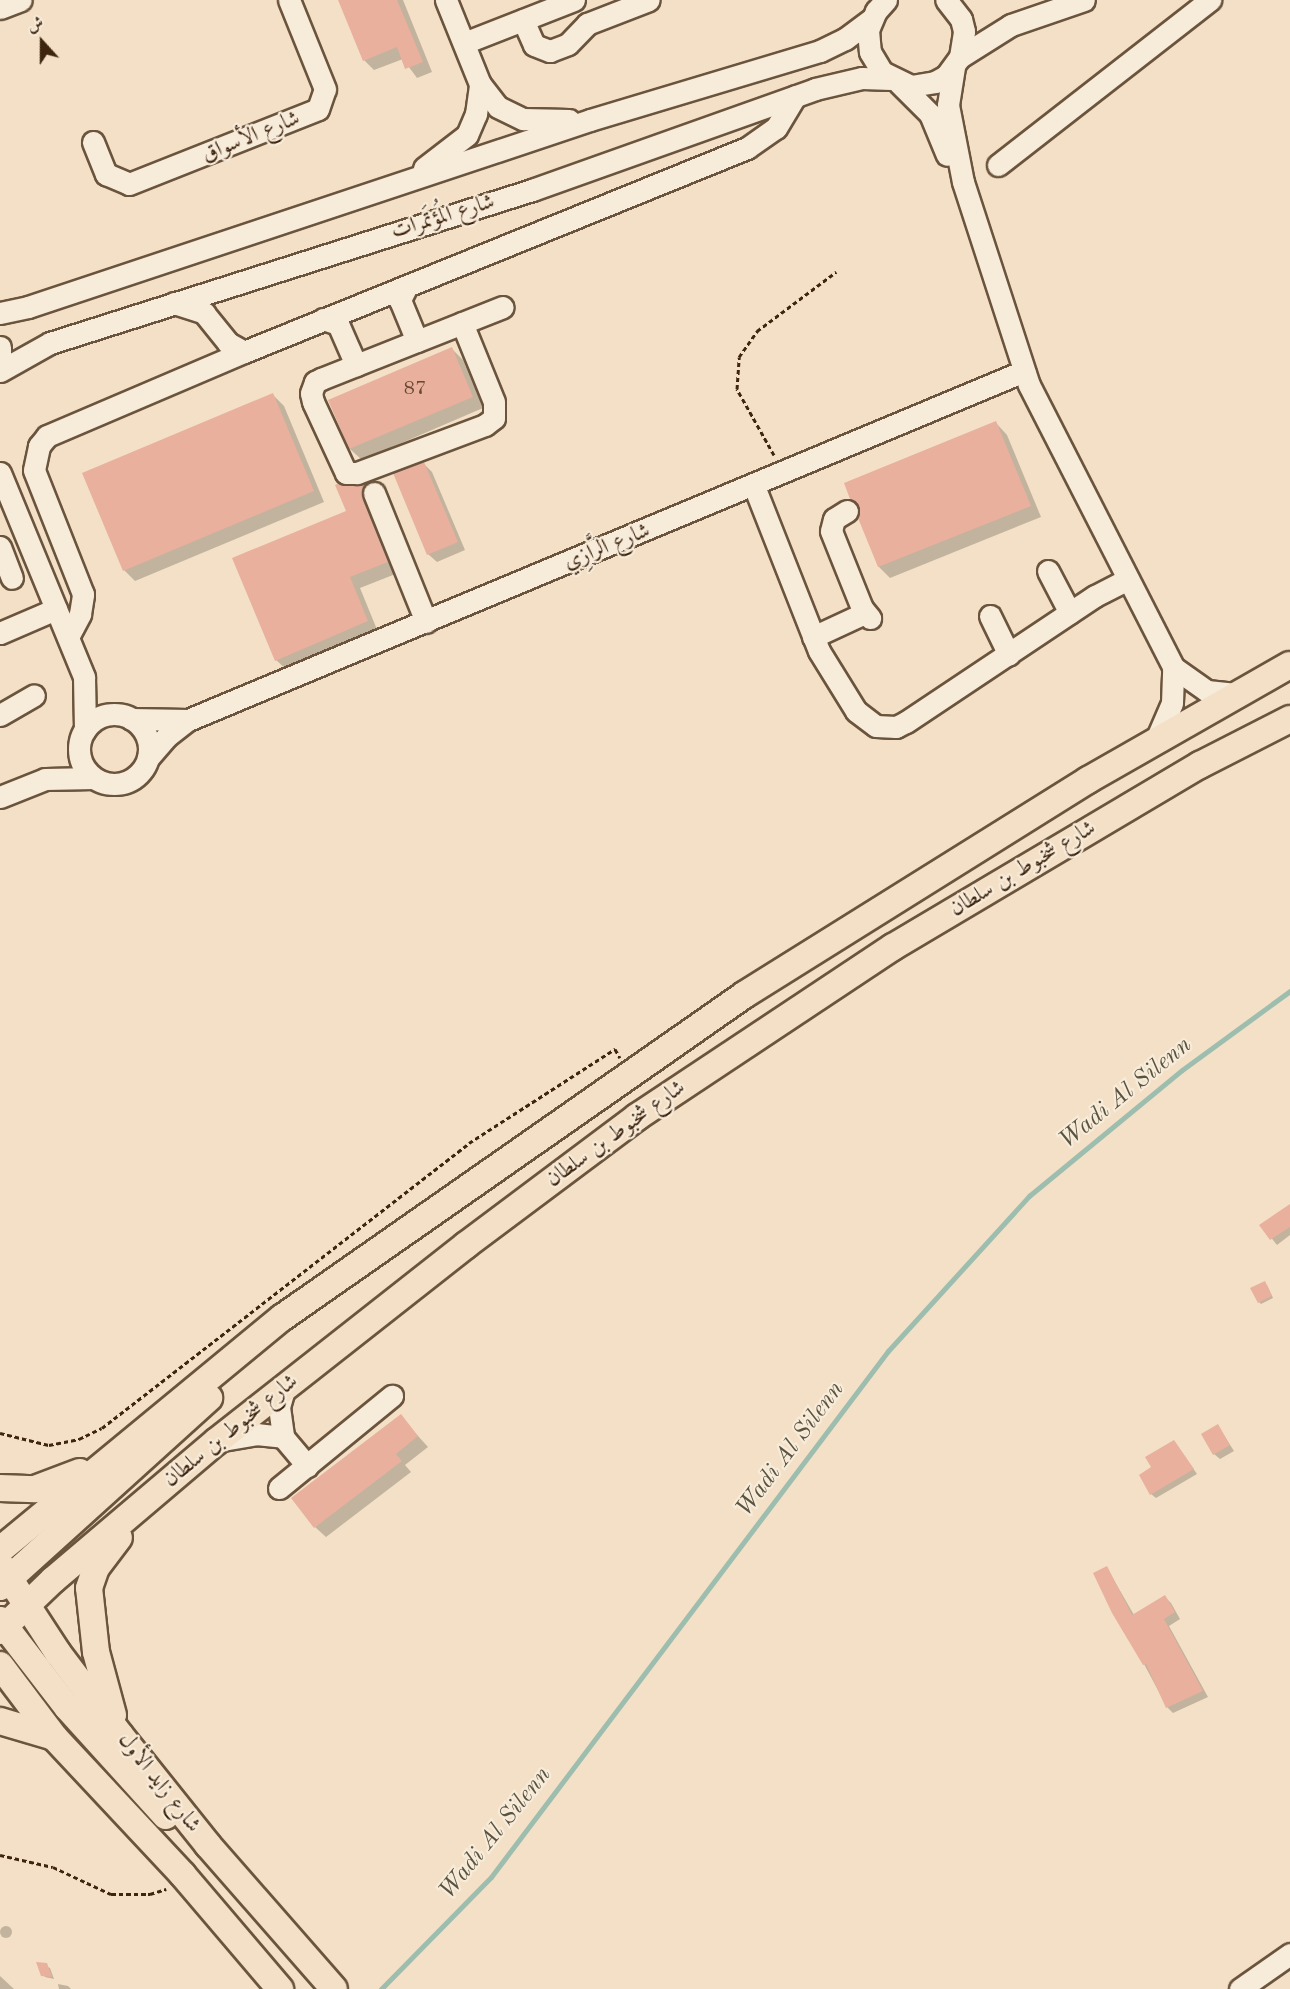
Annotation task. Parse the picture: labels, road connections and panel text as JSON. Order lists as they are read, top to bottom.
{
  "streets": {
    "main road": ["شارع شخبوط بن سلطان", "شارع زايد الأول"],
    "street": ["شارع الأسواق", "شارع المُؤتَمرات", "شارع الرَّازِي"]
  },
  "crossings": [
    ["شارع شخبوط بن سلطان", "شارع زايد الأول"]
  ],
  "water": ["Wadi Al Silenn"],
  "house_numbers": ["87"],
  "north": "top"
}
